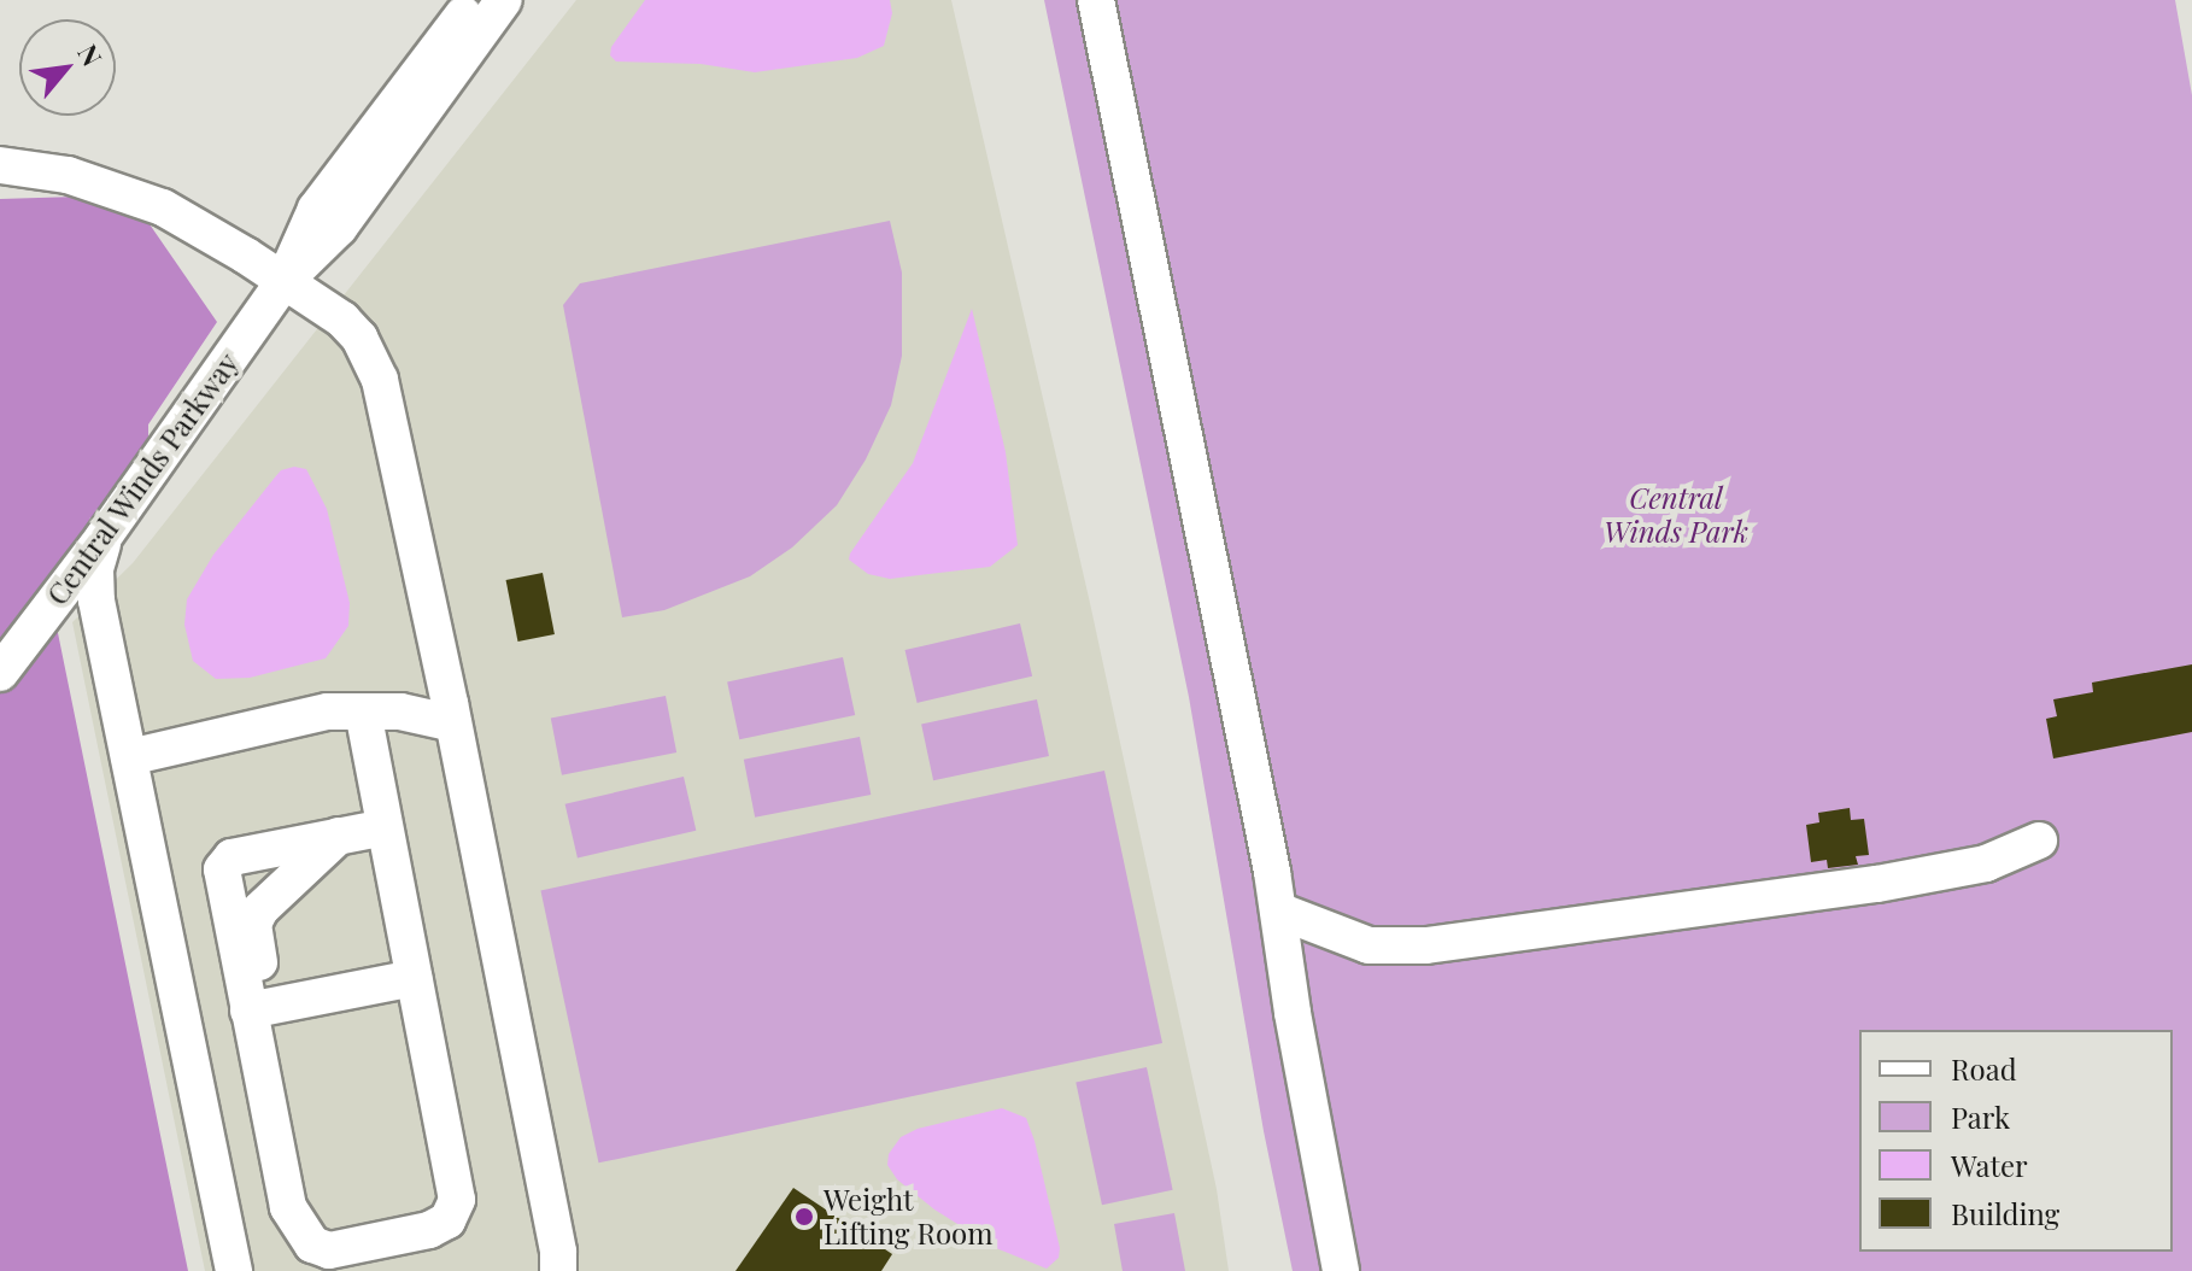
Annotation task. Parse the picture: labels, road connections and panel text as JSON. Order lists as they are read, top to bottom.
{
  "streets": {
    "street": ["Central Winds Parkway"]
  },
  "parks": ["Central Winds Park"],
  "places": ["Weight Lifting Room"],
  "legend": [
    "Road",
    "Park",
    "Water",
    "Building"
  ],
  "north": "top right"
}
